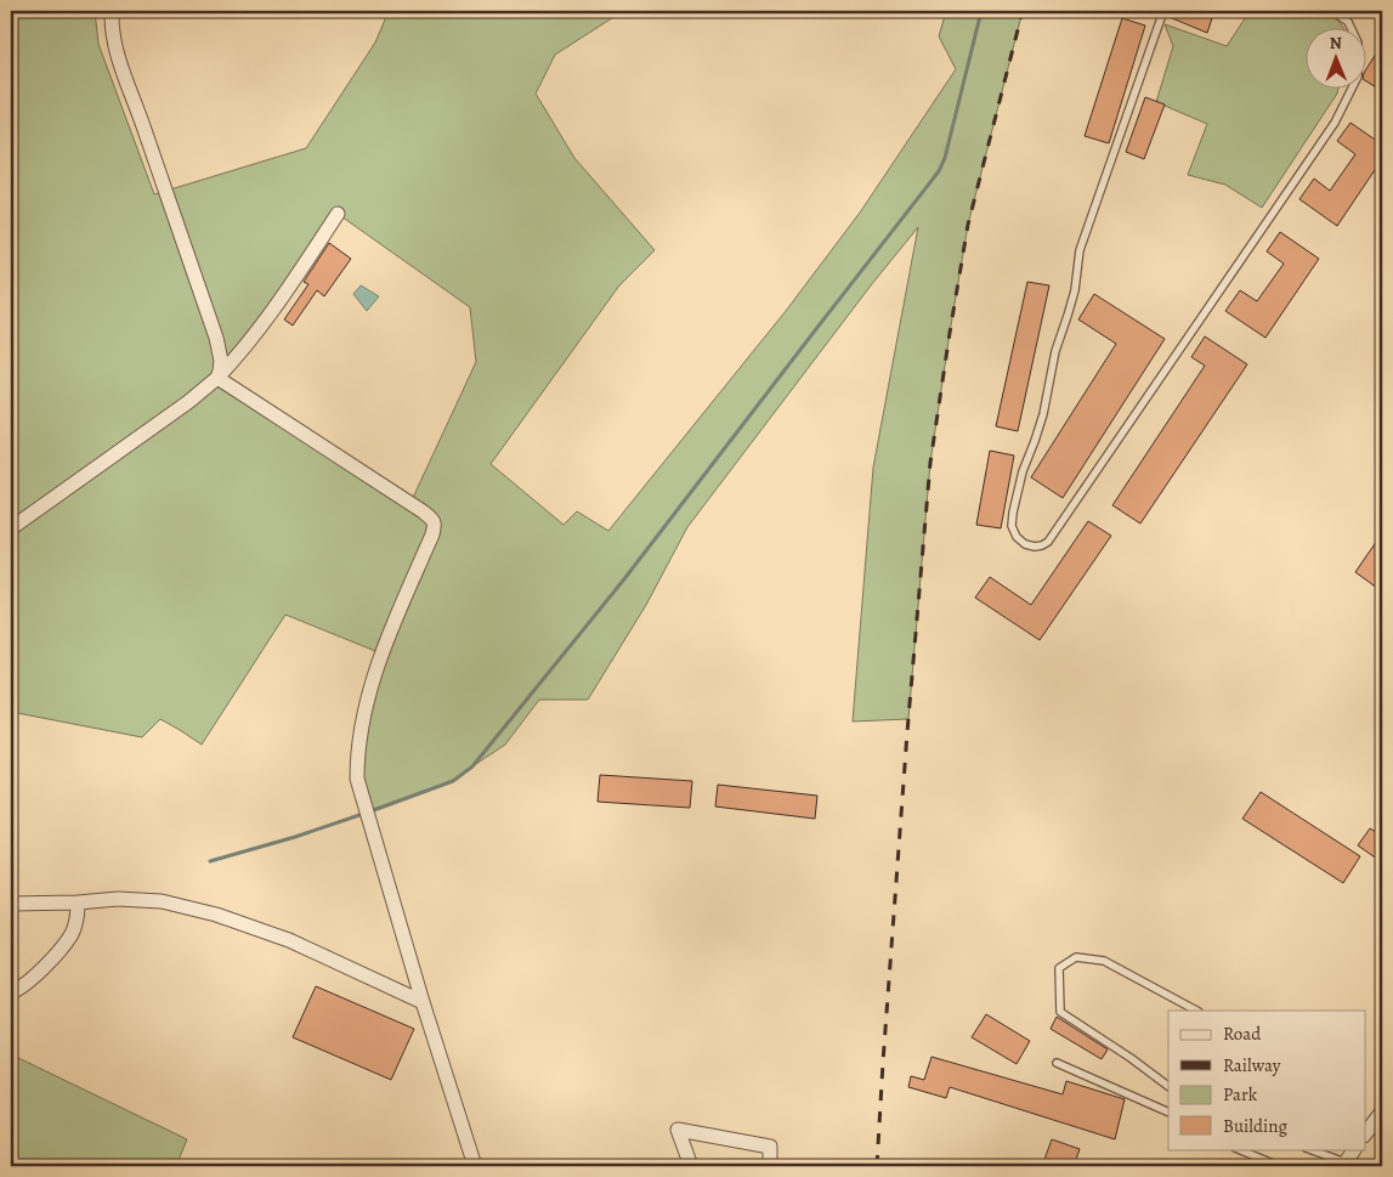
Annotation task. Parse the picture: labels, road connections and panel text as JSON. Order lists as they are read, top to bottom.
{
  "legend": [
    "Road",
    "Railway",
    "Park",
    "Building"
  ],
  "north": "top"
}
